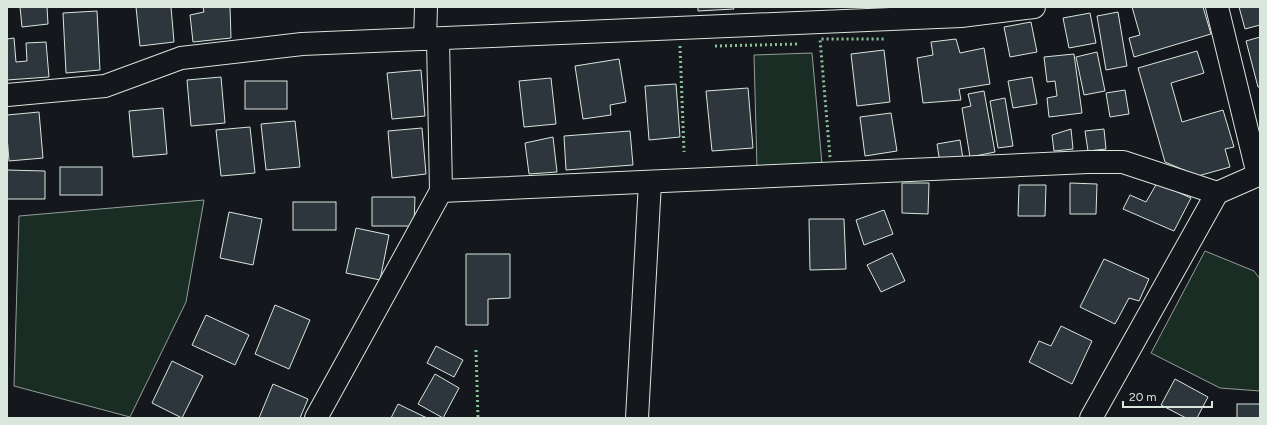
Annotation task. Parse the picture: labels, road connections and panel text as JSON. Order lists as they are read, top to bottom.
{
  "scale_bar": "20 m"
}
